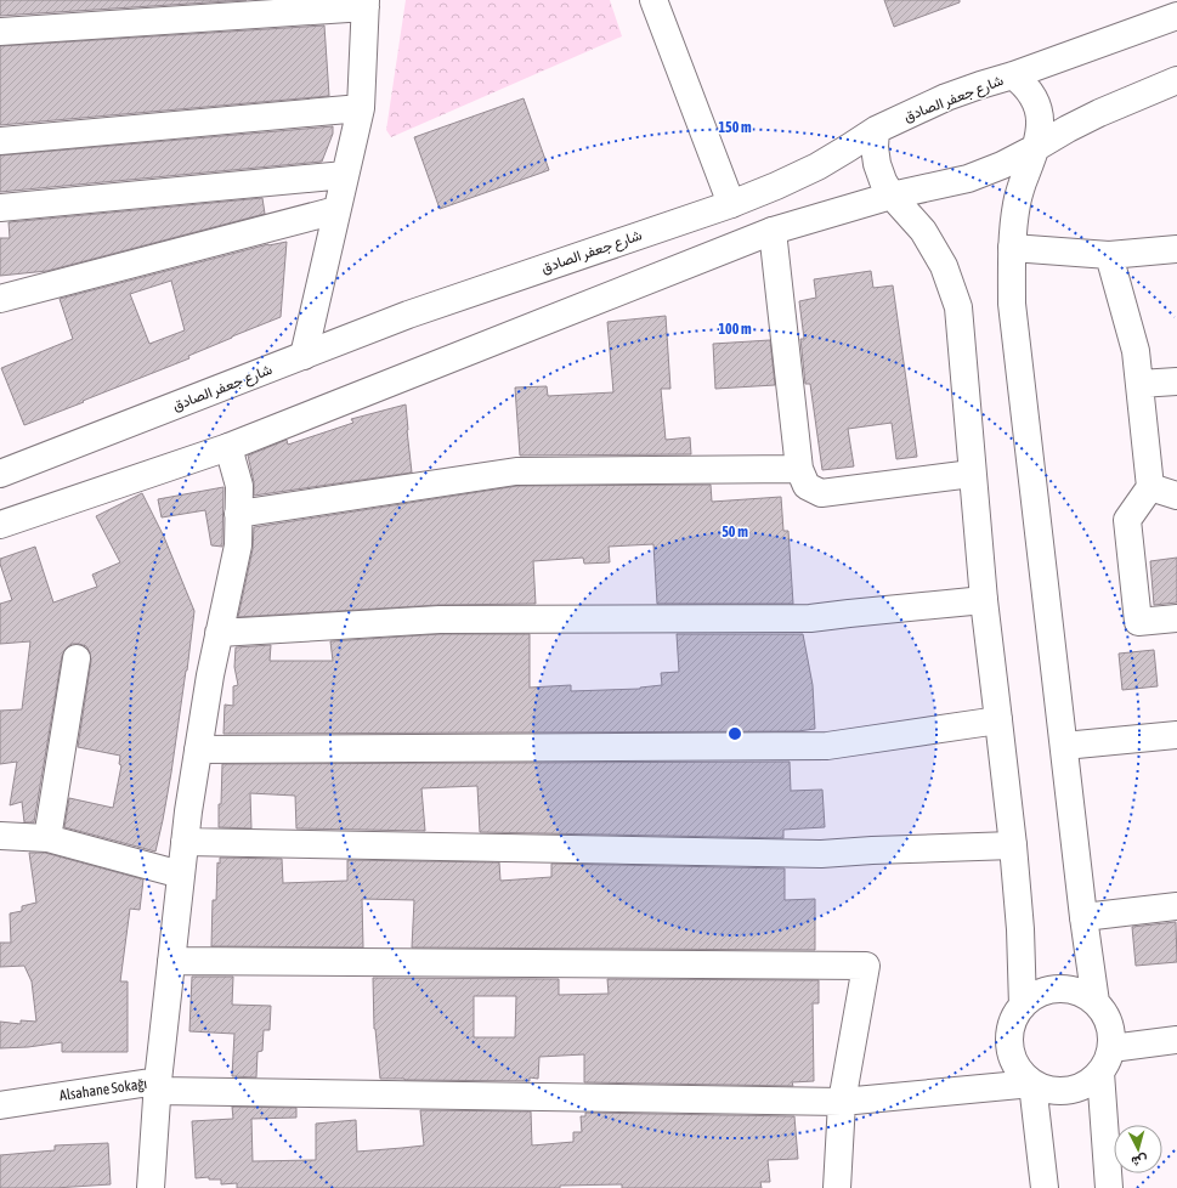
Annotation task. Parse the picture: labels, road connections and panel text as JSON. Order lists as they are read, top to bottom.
{
  "streets": {
    "street": ["شارع جعفر الصادق", "Alsahane Sokağı"]
  },
  "north": "bottom",
  "rings": ["150 m", "100 m", "50 m"]
}
